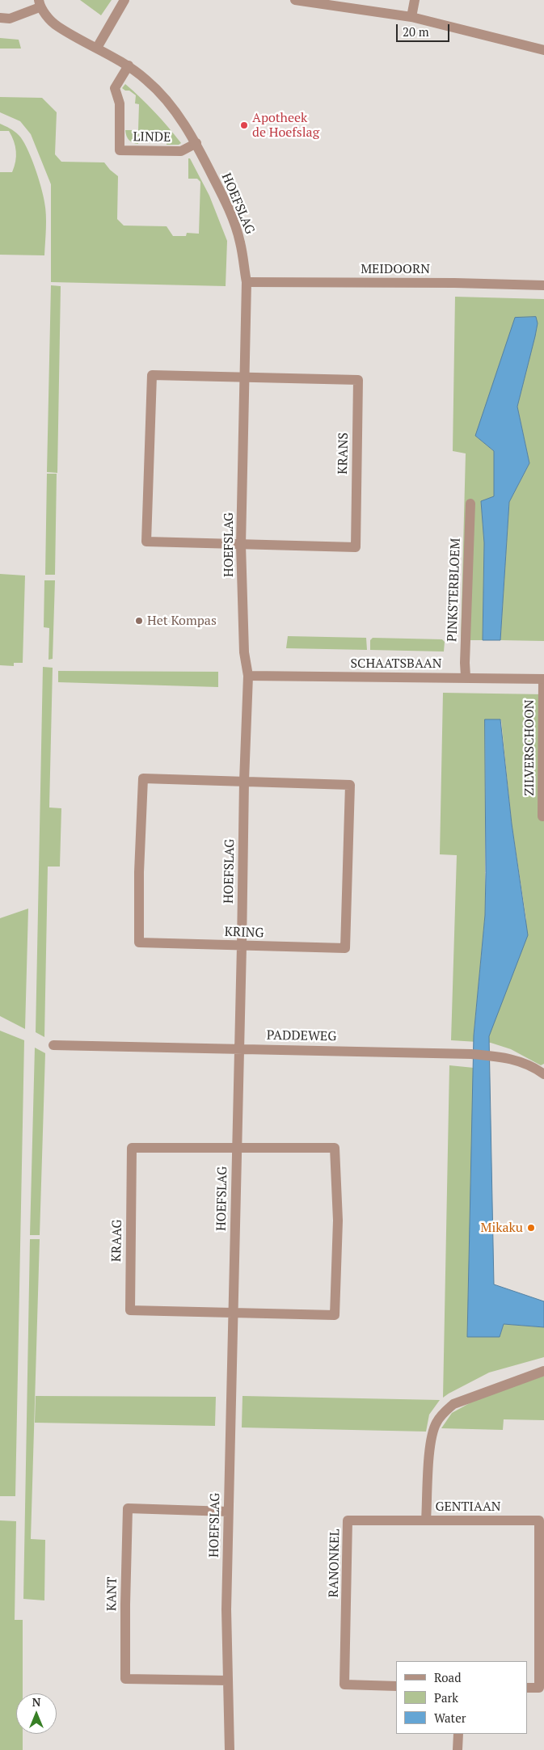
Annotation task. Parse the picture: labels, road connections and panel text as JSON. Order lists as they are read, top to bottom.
{
  "streets": {
    "street": [
      "LINDE",
      "HOEFSLAG",
      "MEIDOORN",
      "KRANS",
      "PINKSTERBLOEM",
      "SCHAATSBAAN",
      "ZILVERSCHOON",
      "KRING",
      "PADDEWEG",
      "KRAAG",
      "GENTIAAN",
      "RANONKEL",
      "KANT"
    ]
  },
  "crossings": [
    ["LINDE", "HOEFSLAG"],
    ["HOEFSLAG", "MEIDOORN"],
    ["HOEFSLAG", "KRANS"],
    ["HOEFSLAG", "SCHAATSBAAN"],
    ["HOEFSLAG", "KRING"],
    ["HOEFSLAG", "PADDEWEG"],
    ["HOEFSLAG", "KRAAG"],
    ["HOEFSLAG", "KANT"],
    ["PINKSTERBLOEM", "SCHAATSBAAN"],
    ["SCHAATSBAAN", "ZILVERSCHOON"],
    ["GENTIAAN", "RANONKEL"]
  ],
  "places": ["Apotheek de Hoefslag", "Het Kompas", "Mikaku"],
  "legend": ["Road", "Park", "Water"],
  "scale_bar": "20 m",
  "north": "top"
}
